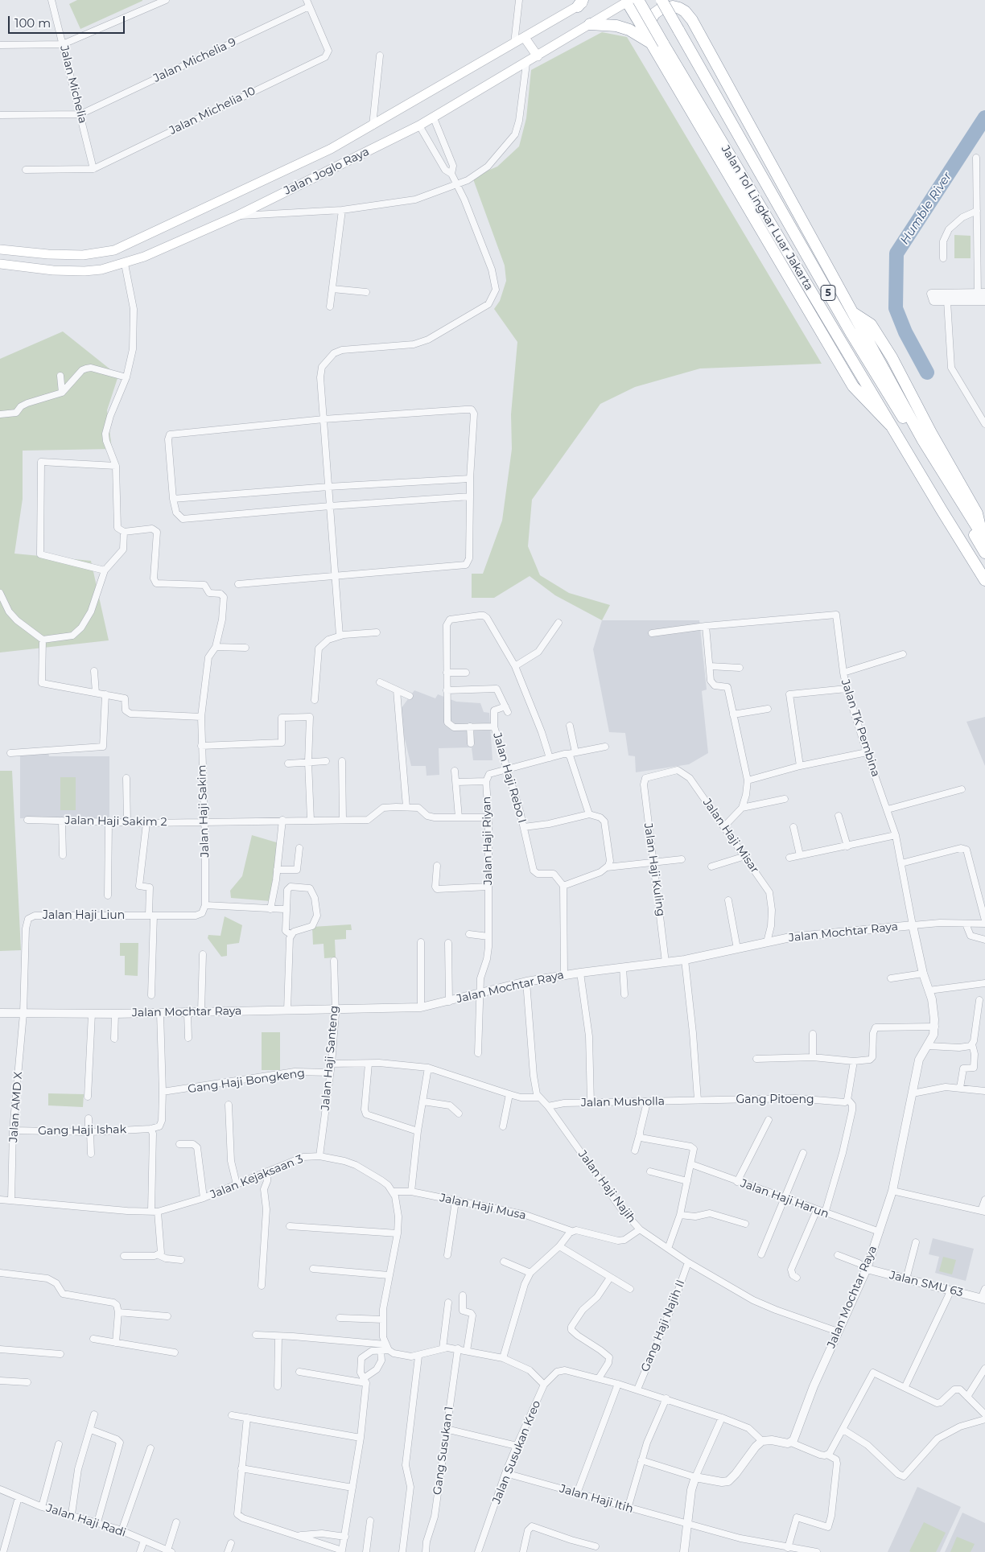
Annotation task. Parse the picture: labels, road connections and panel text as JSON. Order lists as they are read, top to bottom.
{
  "streets": {
    "highway": ["Jalan Tol Lingkar Luar Jakarta", "5"],
    "main road": ["Jalan Joglo Raya"],
    "street": [
      "Jalan Michelia 9",
      "Jalan Michelia",
      "Jalan Michelia 10",
      "Jalan TK Pembina",
      "Jalan Haji Rebo I",
      "Jalan Haji Sakim",
      "Jalan Haji Sakim 2",
      "Jalan Haji Misar",
      "Jalan Haji Riyan",
      "Jalan Haji Kuling",
      "Jalan Haji Liun",
      "Jalan Mochtar Raya",
      "Jalan Haji Santeng",
      "Gang Haji Bongkeng",
      "Gang Pitoeng",
      "Jalan Musholla",
      "Jalan AMD X",
      "Gang Haji Ishak",
      "Jalan Kejaksaan 3",
      "Jalan Haji Najih",
      "Jalan Haji Harun",
      "Jalan Haji Musa",
      "Jalan SMU 63",
      "Gang Haji Najih II",
      "Gang Susukan 1",
      "Jalan Susukan Kreo",
      "Jalan Haji Itih",
      "Jalan Haji Radi"
    ]
  },
  "crossings": [
    ["Jalan Michelia 9", "Jalan Michelia"],
    ["Jalan Michelia 9", "Jalan Michelia 10"],
    ["Jalan Michelia", "Jalan Michelia 10"],
    ["Jalan Joglo Raya", "Jalan Tol Lingkar Luar Jakarta"],
    ["Jalan TK Pembina", "Jalan Mochtar Raya"],
    ["Jalan Haji Rebo I", "Jalan Haji Riyan"],
    ["Jalan Haji Sakim", "Jalan Haji Sakim 2"],
    ["Jalan Haji Sakim", "Jalan Haji Liun"],
    ["Jalan Haji Sakim 2", "Jalan Haji Riyan"],
    ["Jalan Haji Misar", "Jalan Haji Kuling"],
    ["Jalan Haji Misar", "Jalan Mochtar Raya"],
    ["Jalan Haji Riyan", "Jalan Mochtar Raya"],
    ["Jalan Haji Kuling", "Jalan Mochtar Raya"],
    ["Jalan Haji Liun", "Jalan Mochtar Raya"],
    ["Jalan Haji Liun", "Jalan AMD X"],
    ["Jalan Mochtar Raya", "Jalan Haji Santeng"],
    ["Jalan Mochtar Raya", "Jalan AMD X"],
    ["Jalan Mochtar Raya", "Jalan Haji Najih"],
    ["Jalan Mochtar Raya", "Jalan Haji Harun"],
    ["Jalan Mochtar Raya", "Jalan SMU 63"],
    ["Jalan Haji Santeng", "Gang Haji Bongkeng"],
    ["Jalan Haji Santeng", "Jalan Kejaksaan 3"],
    ["Gang Pitoeng", "Jalan Musholla"],
    ["Jalan Musholla", "Jalan Haji Najih"],
    ["Jalan AMD X", "Gang Haji Ishak"],
    ["Jalan AMD X", "Jalan Kejaksaan 3"],
    ["Jalan Kejaksaan 3", "Jalan Haji Musa"],
    ["Jalan Haji Najih", "Jalan Haji Musa"],
    ["Jalan Haji Najih", "Gang Haji Najih II"],
    ["Jalan Susukan Kreo", "Jalan Haji Itih"]
  ],
  "water": ["Humble River"],
  "scale_bar": "100 m"
}
